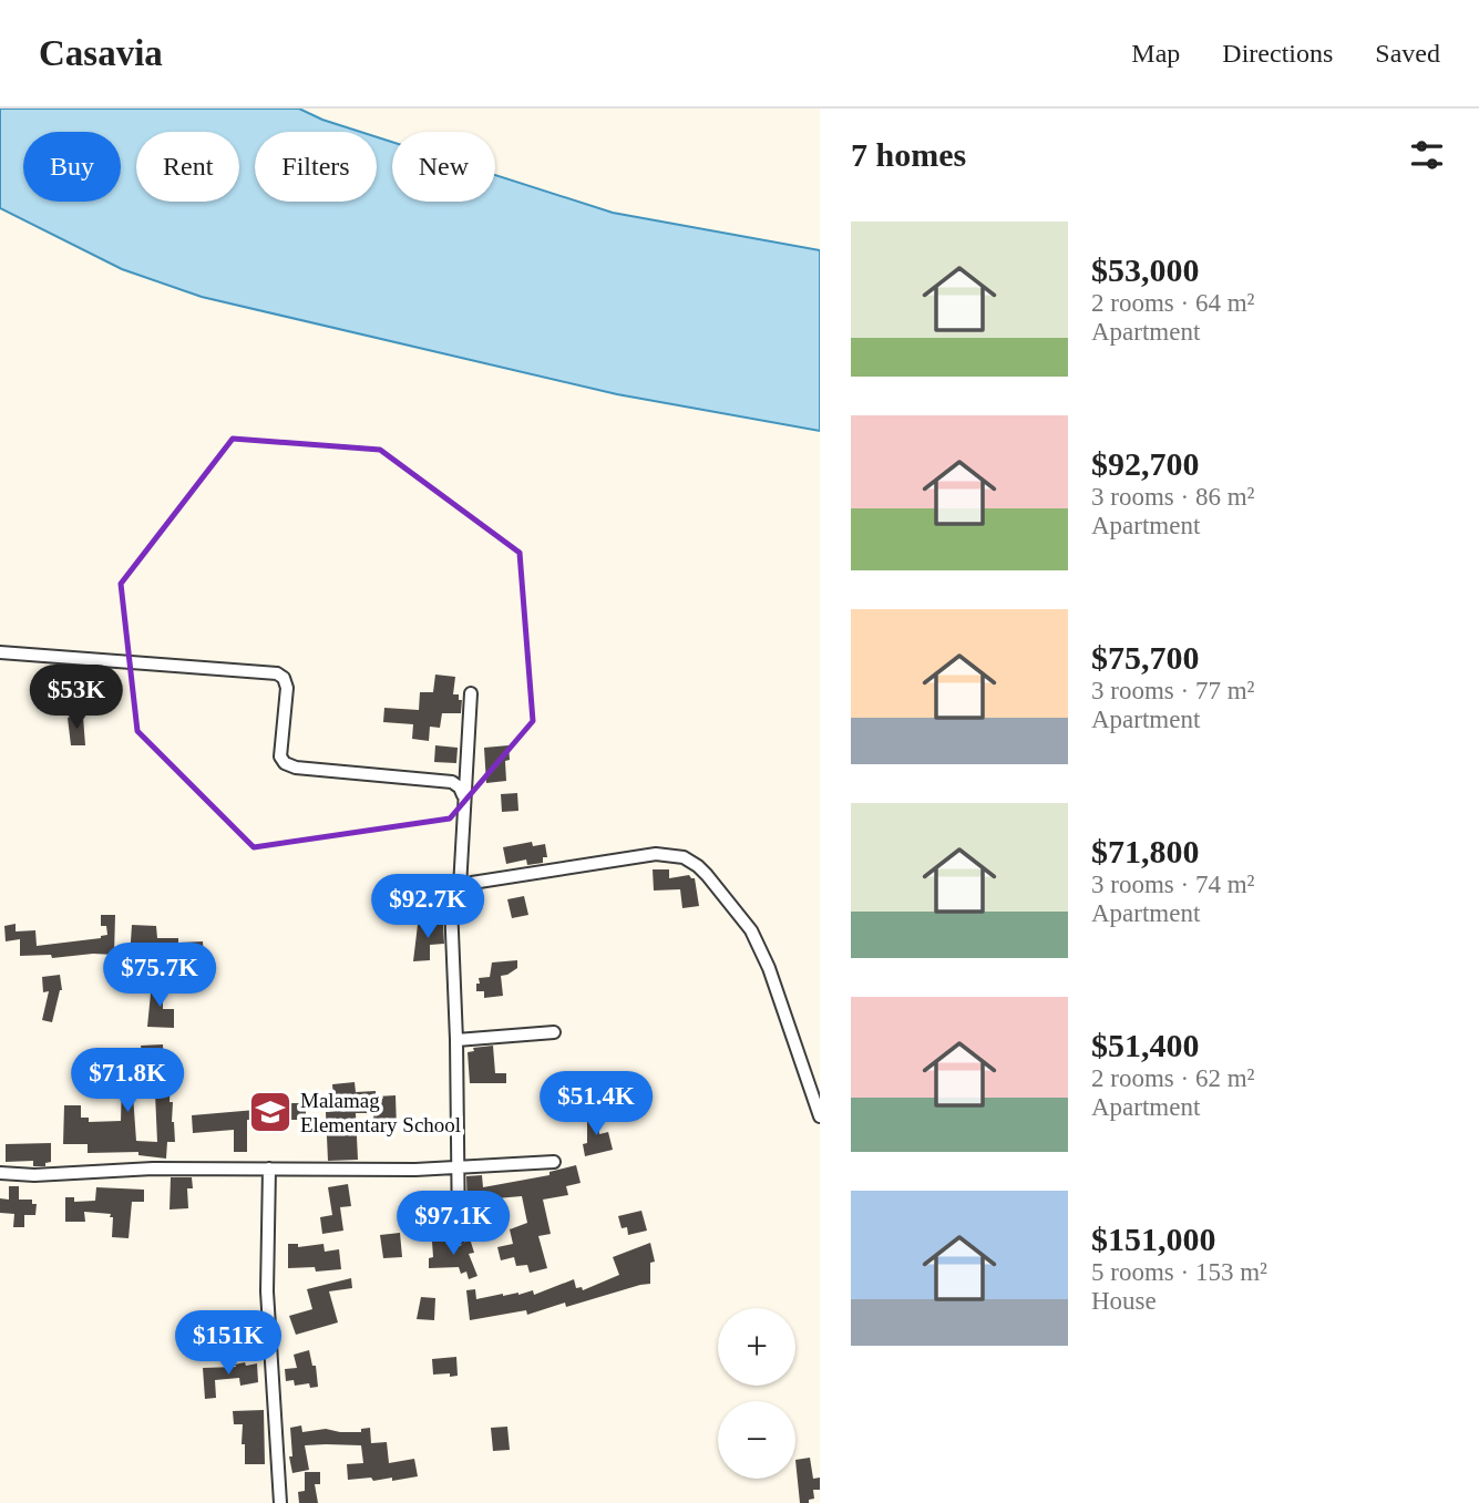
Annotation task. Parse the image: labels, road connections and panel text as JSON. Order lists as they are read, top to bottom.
{
  "places": {
    "school or university": ["Malamag Elementary School"]
  },
  "page": {
    "header": "Casavia",
    "nav": ["Map", "Directions", "Saved"],
    "heading": "7 homes",
    "chip": [
      "Buy",
      "Rent",
      "Filters",
      "New"
    ],
    "list": [
      {
        "name": "$53,000",
        "note": "2 rooms · 64 m² · Apartment"
      },
      {
        "name": "$92,700",
        "note": "3 rooms · 86 m² · Apartment"
      },
      {
        "name": "$75,700",
        "note": "3 rooms · 77 m² · Apartment"
      },
      {
        "name": "$71,800",
        "note": "3 rooms · 74 m² · Apartment"
      },
      {
        "name": "$51,400",
        "note": "2 rooms · 62 m² · Apartment"
      },
      {
        "name": "$151,000",
        "note": "5 rooms · 153 m² · House"
      }
    ],
    "price": [
      "$53K",
      "$92.7K",
      "$75.7K",
      "$71.8K",
      "$51.4K",
      "$97.1K",
      "$151K"
    ],
    "map_buttons": ["+", "−"]
  }
}
